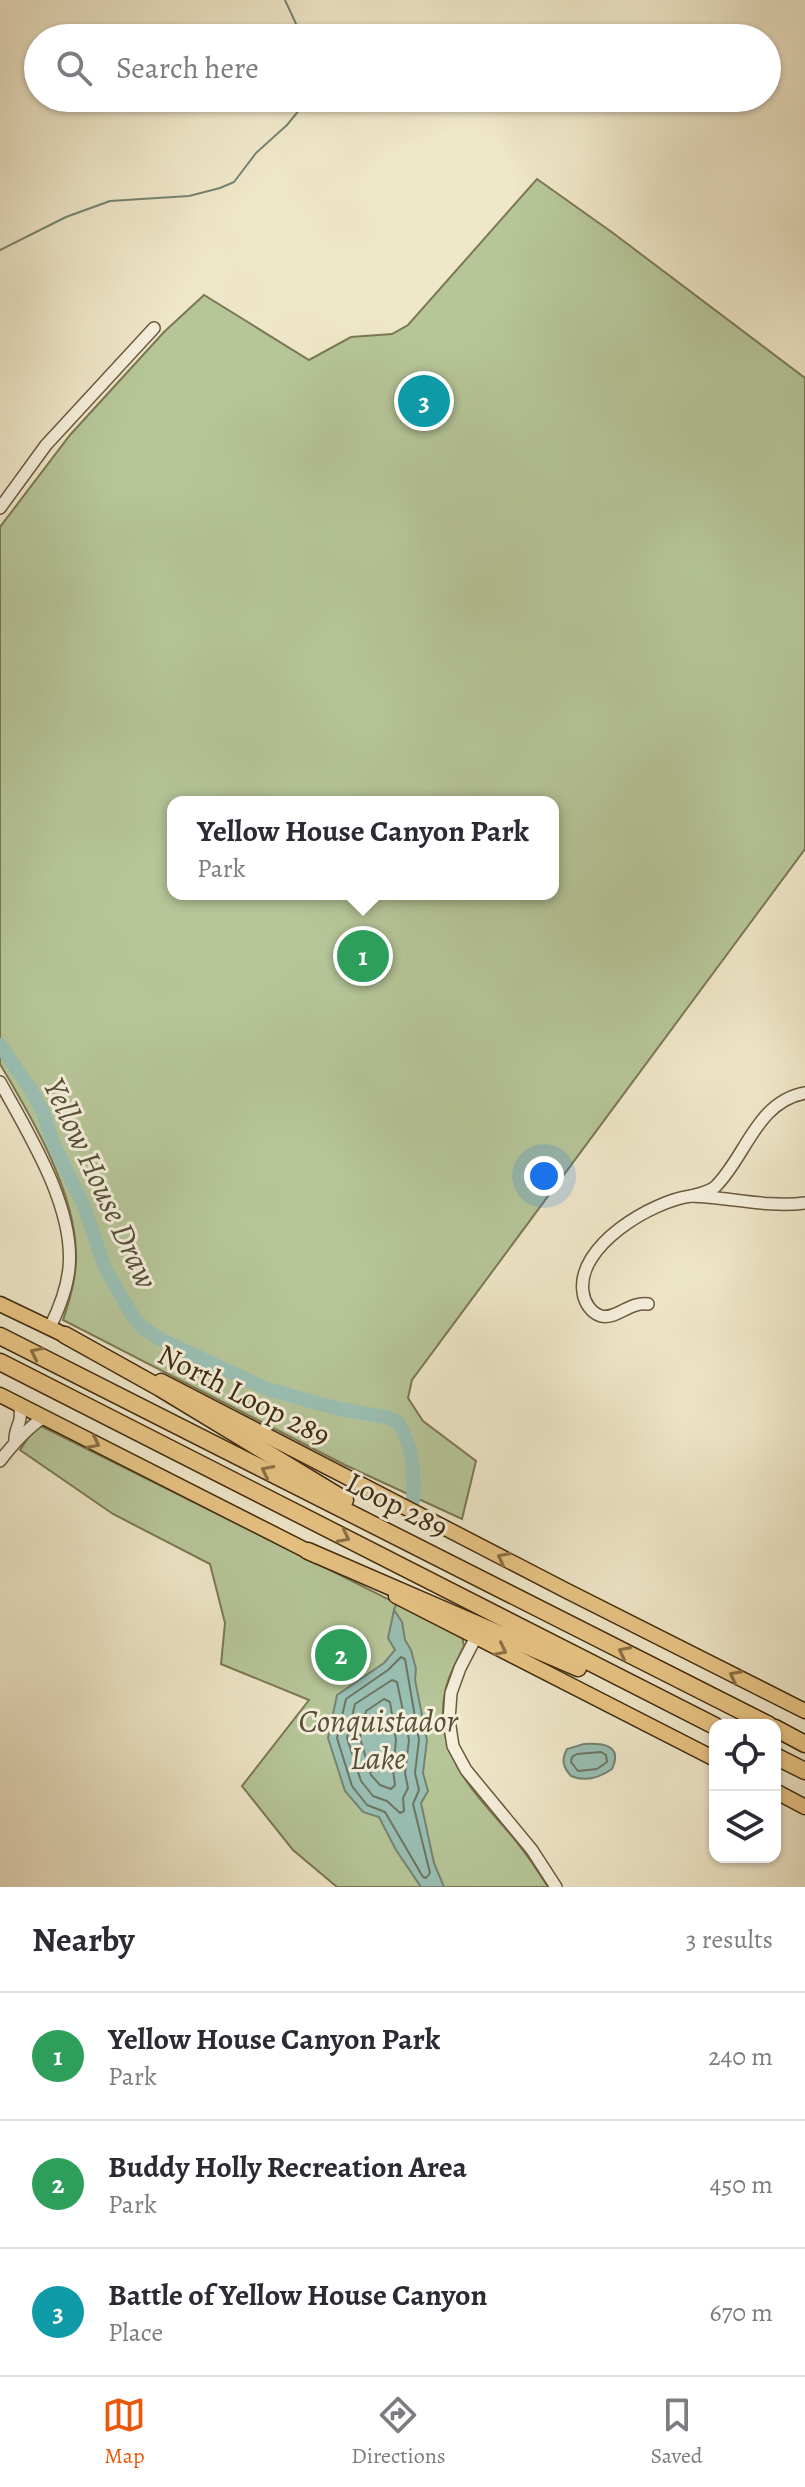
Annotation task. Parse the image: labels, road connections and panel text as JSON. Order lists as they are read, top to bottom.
{
  "streets": {
    "highway": ["Loop 289"],
    "main road": ["North Loop 289"]
  },
  "water": ["Yellow House Draw", "Conquistador Lake"],
  "page": {
    "search": "Search here",
    "pins": ["3", "1", "2"],
    "popup": ["Yellow House Canyon Park", "Park"],
    "heading": ["Nearby", "3 results"],
    "list": [
      {
        "mark": "1",
        "name": "Yellow House Canyon Park",
        "note": "Park",
        "value": "240 m"
      },
      {
        "mark": "2",
        "name": "Buddy Holly Recreation Area",
        "note": "Park",
        "value": "450 m"
      },
      {
        "mark": "3",
        "name": "Battle of Yellow House Canyon",
        "note": "Place",
        "value": "670 m"
      }
    ],
    "nav": ["Map", "Directions", "Saved"]
  }
}
